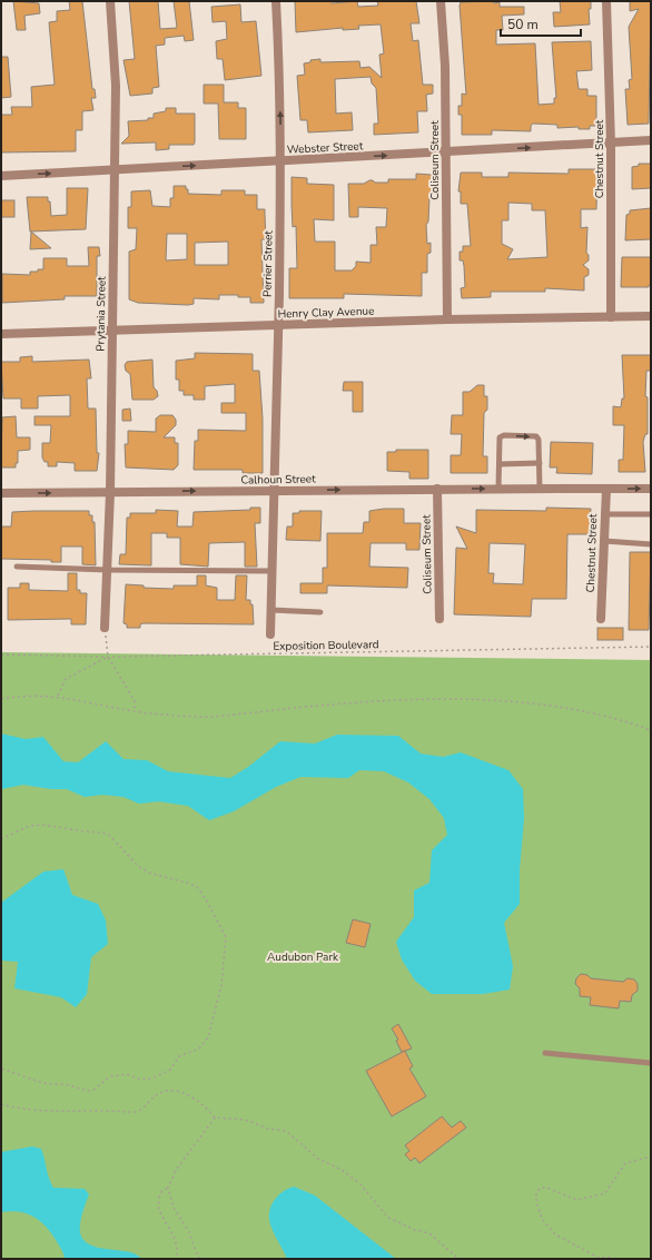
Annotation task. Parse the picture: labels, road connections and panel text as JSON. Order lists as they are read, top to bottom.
{
  "streets": {
    "street": [
      "Webster Street",
      "Chestnut Street",
      "Coliseum Street",
      "Perrier Street",
      "Henry Clay Avenue",
      "Prytania Street",
      "Calhoun Street"
    ],
    "path": ["Exposition Boulevard"]
  },
  "crossings": [
    ["Webster Street", "Chestnut Street"],
    ["Webster Street", "Coliseum Street"],
    ["Webster Street", "Perrier Street"],
    ["Webster Street", "Prytania Street"],
    ["Chestnut Street", "Henry Clay Avenue"],
    ["Chestnut Street", "Calhoun Street"],
    ["Coliseum Street", "Henry Clay Avenue"],
    ["Coliseum Street", "Calhoun Street"],
    ["Perrier Street", "Henry Clay Avenue"],
    ["Perrier Street", "Calhoun Street"],
    ["Henry Clay Avenue", "Prytania Street"],
    ["Prytania Street", "Calhoun Street"]
  ],
  "one_way": ["Webster Street", "Calhoun Street"],
  "parks": ["Audubon Park"],
  "scale_bar": "50 m"
}
